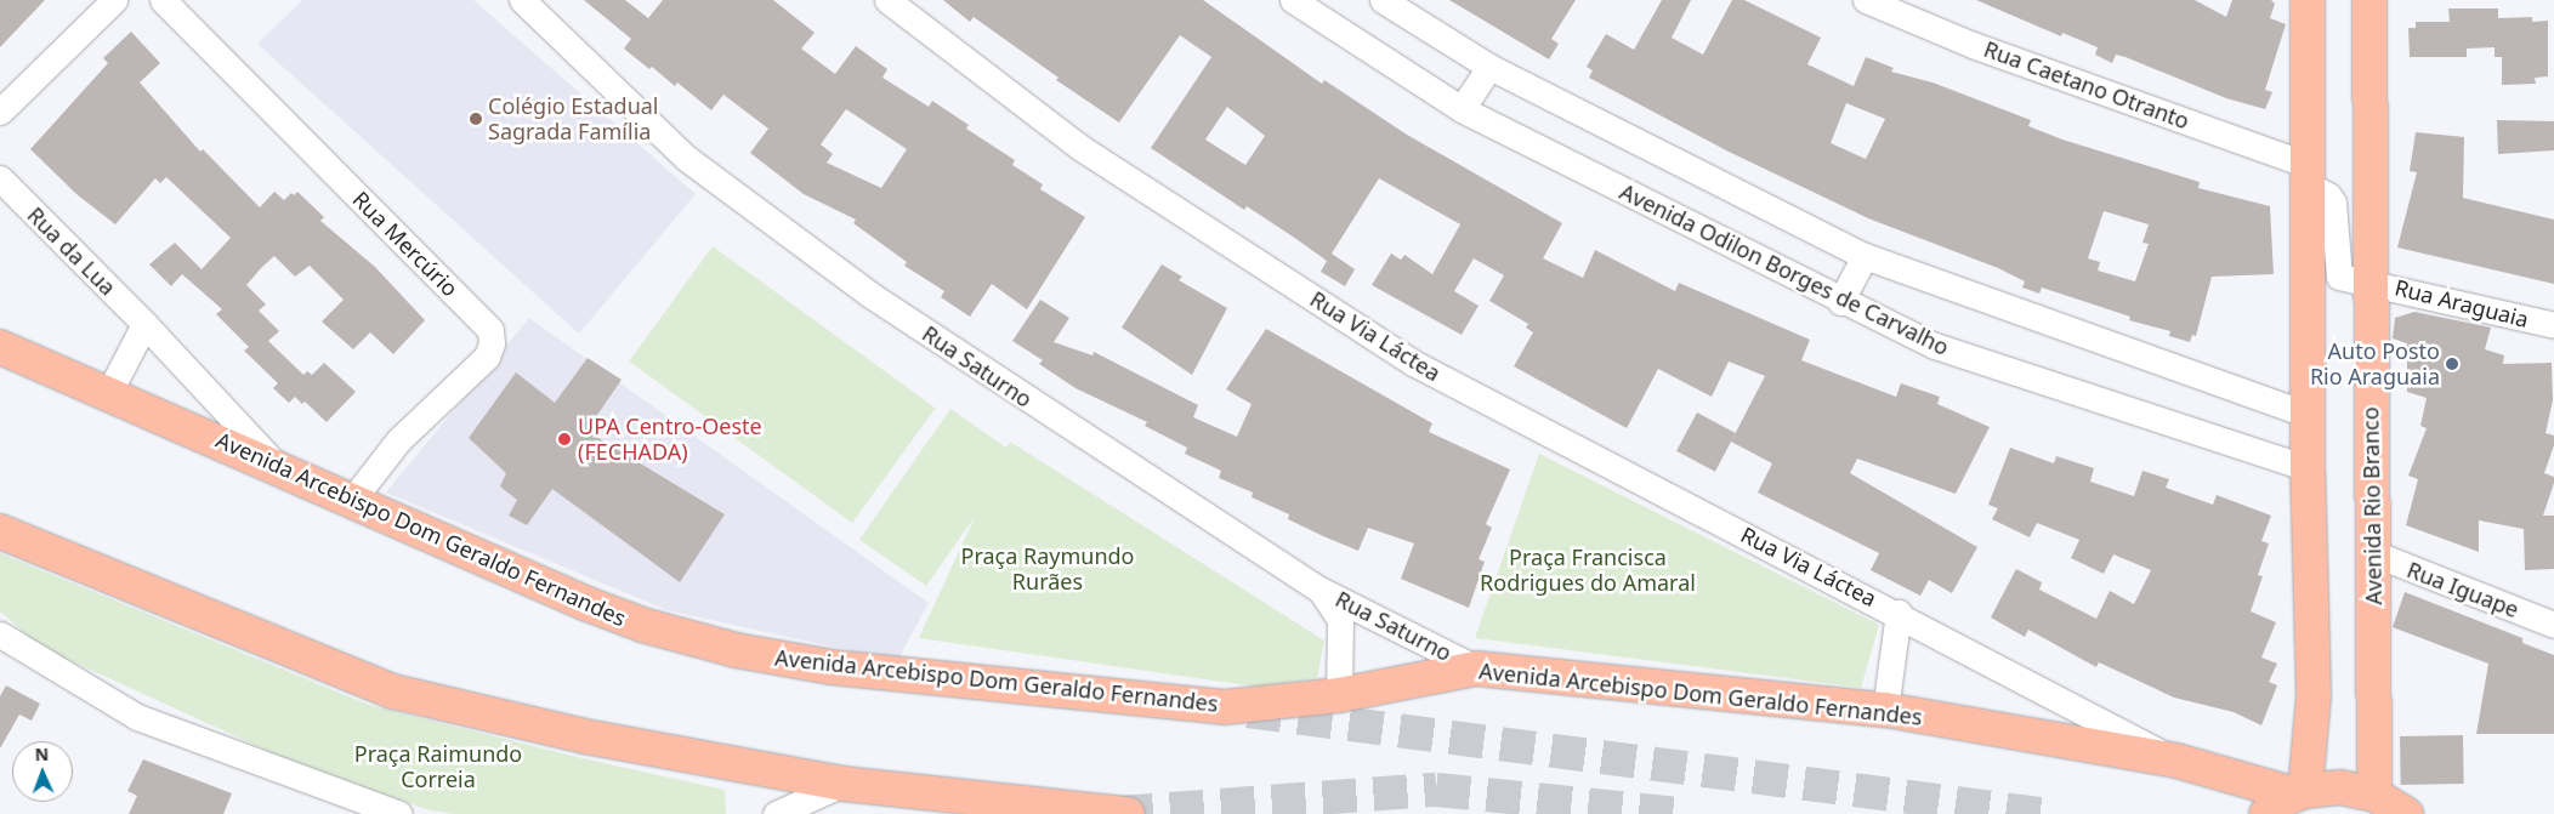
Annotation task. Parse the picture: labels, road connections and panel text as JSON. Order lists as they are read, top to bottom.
{
  "streets": {
    "main road": ["Avenida Rio Branco", "Avenida Arcebispo Dom Geraldo Fernandes"],
    "street": [
      "Rua Caetano Otranto",
      "Rua Mercúrio",
      "Rua da Lua",
      "Avenida Odilon Borges de Carvalho",
      "Rua Araguaia",
      "Rua Via Láctea",
      "Rua Saturno",
      "Rua Iguape"
    ]
  },
  "crossings": [
    ["Rua Caetano Otranto", "Rua Araguaia"],
    ["Rua Caetano Otranto", "Avenida Rio Branco"],
    ["Rua Mercúrio", "Avenida Arcebispo Dom Geraldo Fernandes"],
    ["Rua da Lua", "Avenida Arcebispo Dom Geraldo Fernandes"],
    ["Rua Araguaia", "Avenida Rio Branco"],
    ["Rua Via Láctea", "Avenida Arcebispo Dom Geraldo Fernandes"],
    ["Rua Saturno", "Avenida Arcebispo Dom Geraldo Fernandes"],
    ["Avenida Rio Branco", "Rua Iguape"]
  ],
  "parks": ["Praça Raymundo Rurães", "Praça Francisca Rodrigues do Amaral", "Praça Raimundo Correia"],
  "places": ["Colégio Estadual Sagrada Família", "Auto Posto Rio Araguaia", "UPA Centro-Oeste (FECHADA)"],
  "north": "top"
}
